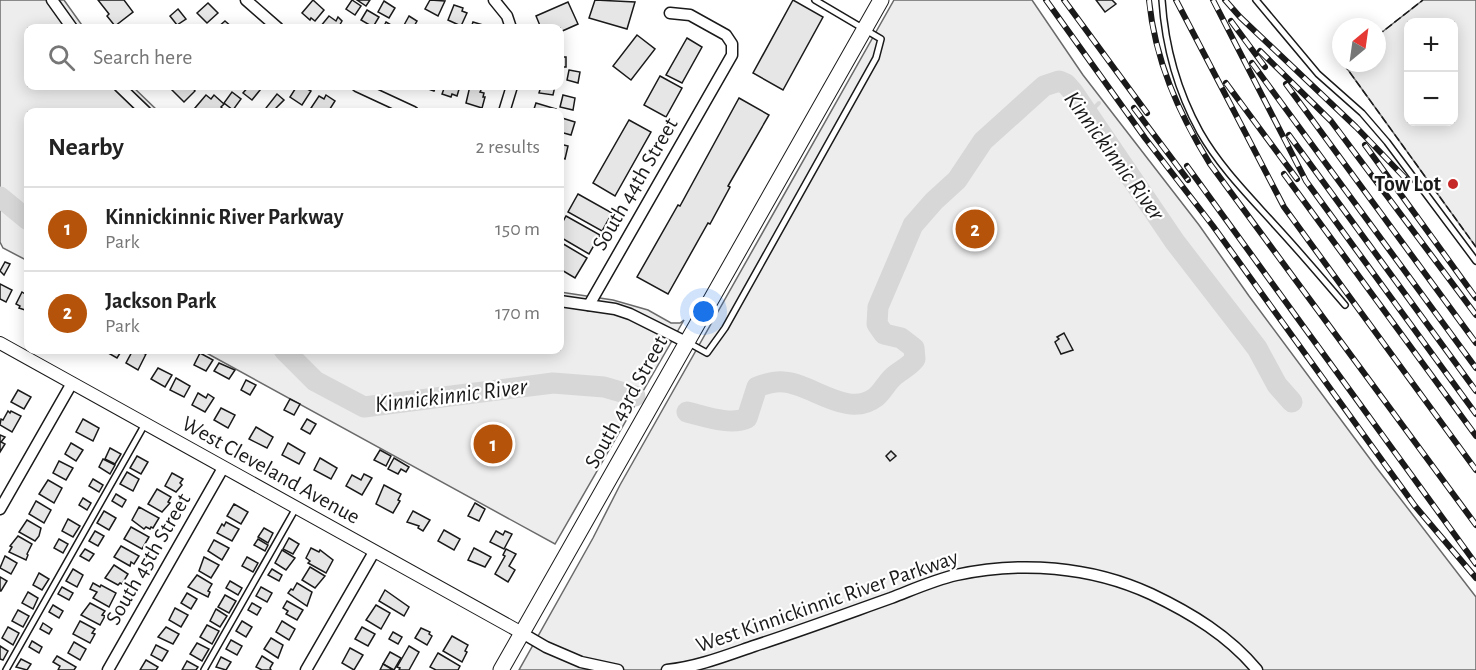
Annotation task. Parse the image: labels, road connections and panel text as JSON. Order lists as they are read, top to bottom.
{
  "streets": {
    "main road": ["South 43rd Street"],
    "street": [
      "South 44th Street",
      "West Cleveland Avenue",
      "South 45th Street",
      "West Kinnickinnic River Parkway"
    ]
  },
  "crossings": [
    ["South 43rd Street", "West Cleveland Avenue"],
    ["West Cleveland Avenue", "South 45th Street"]
  ],
  "water": ["Kinnickinnic River"],
  "places": ["Tow Lot"],
  "north": "top right",
  "page": {
    "map_buttons": ["+", "−"],
    "search": "Search here",
    "heading": ["Nearby", "2 results"],
    "list": [
      {
        "mark": "1",
        "name": "Kinnickinnic River Parkway",
        "note": "Park",
        "value": "150 m"
      },
      {
        "mark": "2",
        "name": "Jackson Park",
        "note": "Park",
        "value": "170 m"
      }
    ],
    "pins": ["2", "1"]
  }
}
